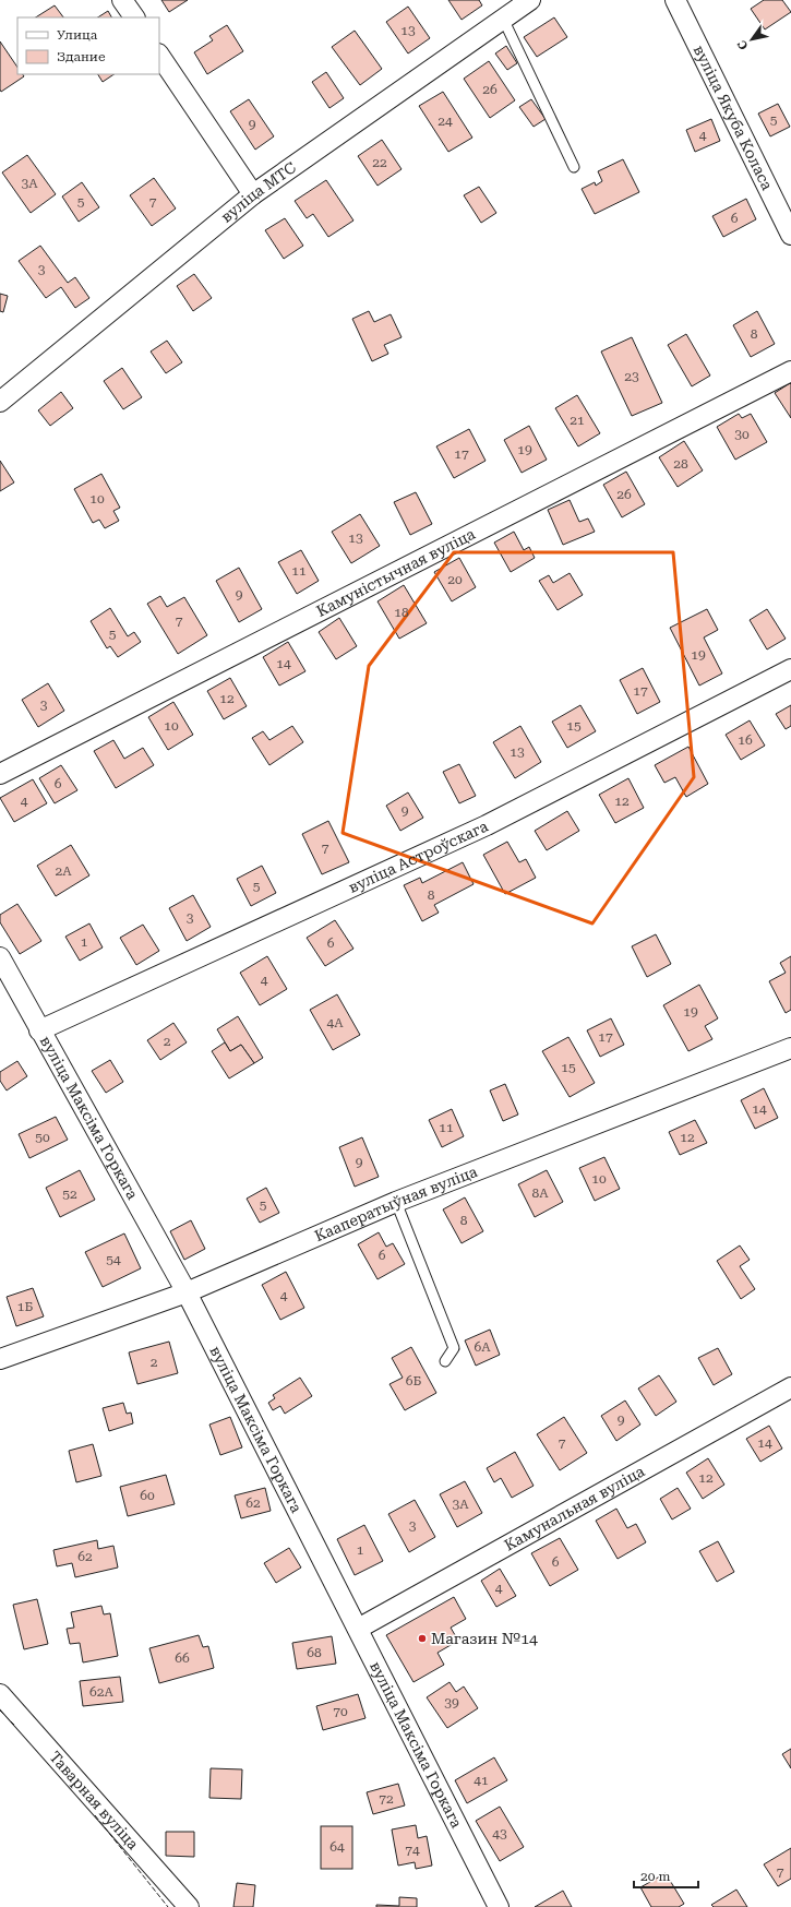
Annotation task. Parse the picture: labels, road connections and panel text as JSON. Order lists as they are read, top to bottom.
{
  "streets": {
    "street": [
      "вуліца Якуба Коласа",
      "вуліца МТС",
      "Камуністычная вуліца",
      "вуліца Астроўскага",
      "вуліца Максіма Горкага",
      "Кааператыўная вуліца",
      "Камунальная вуліца",
      "Таварная вуліца"
    ]
  },
  "crossings": [
    ["вуліца Астроўскага", "вуліца Максіма Горкага"],
    ["вуліца Максіма Горкага", "Кааператыўная вуліца"],
    ["вуліца Максіма Горкага", "Камунальная вуліца"]
  ],
  "places": ["Магазин №14"],
  "house_numbers": [
    "13",
    "26",
    "5",
    "24",
    "9",
    "4",
    "22",
    "3А",
    "5",
    "7",
    "6",
    "3",
    "8",
    "23",
    "21",
    "30",
    "19",
    "17",
    "28",
    "26",
    "10",
    "13",
    "11",
    "20",
    "9",
    "18",
    "7",
    "5",
    "19",
    "14",
    "17",
    "12",
    "3",
    "10",
    "15",
    "16",
    "13",
    "6",
    "4",
    "12",
    "9",
    "7",
    "2А",
    "5",
    "8",
    "3",
    "1",
    "6",
    "4",
    "19",
    "4А",
    "17",
    "2",
    "15",
    "14",
    "11",
    "50",
    "12",
    "9",
    "10",
    "8А",
    "52",
    "5",
    "8",
    "6",
    "54",
    "4",
    "1Б",
    "6А",
    "2",
    "6Б",
    "9",
    "7",
    "14",
    "12",
    "60",
    "62",
    "3А",
    "3",
    "1",
    "62",
    "6",
    "4",
    "68",
    "66",
    "62А",
    "39",
    "70",
    "41",
    "72",
    "43",
    "64",
    "74",
    "7"
  ],
  "legend": ["Улица", "Здание"],
  "scale_bar": "20 m",
  "north": "bottom left"
}
